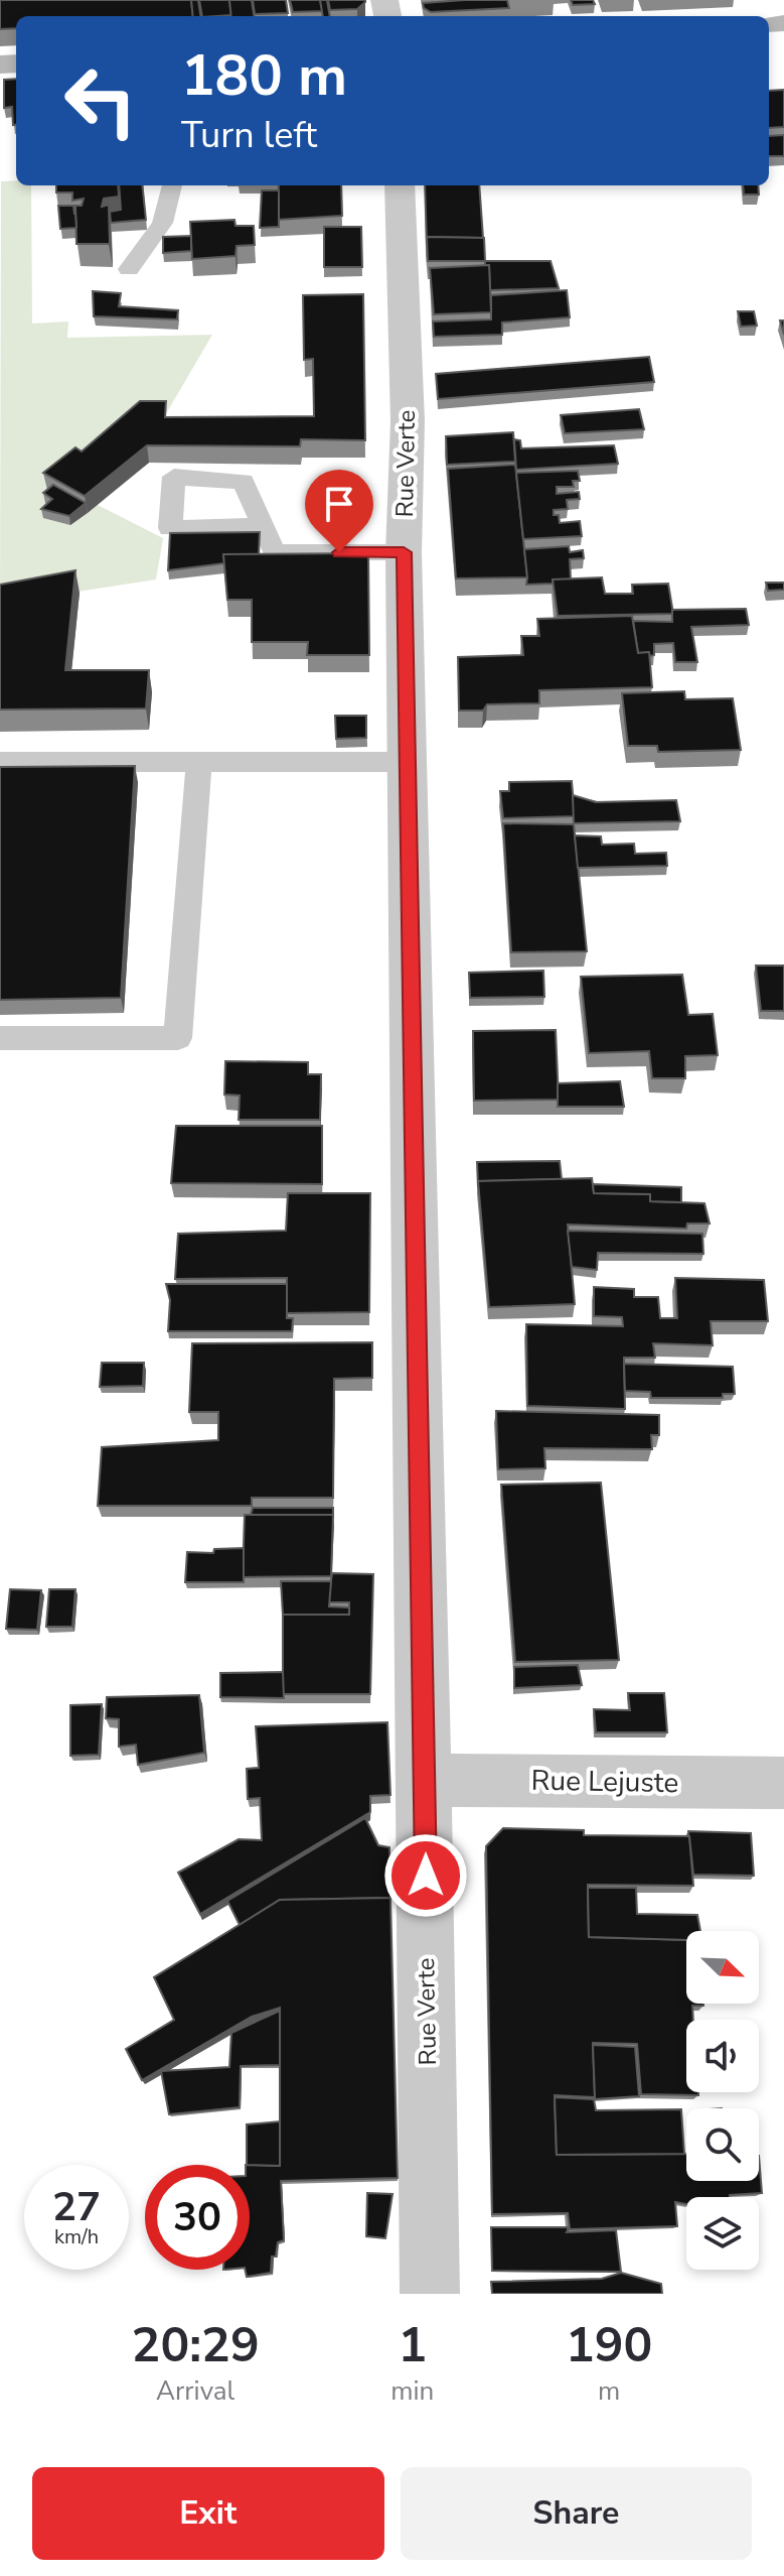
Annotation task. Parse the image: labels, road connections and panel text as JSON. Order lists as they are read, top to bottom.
{
  "streets": {
    "street": ["Rue Verte", "Rue Lejuste"]
  },
  "crossings": [
    ["Rue Verte", "Rue Lejuste"]
  ],
  "north": "bottom right",
  "page": {
    "turn": ["180 m", "Turn left"],
    "speed": "27 km/h",
    "limit": "30",
    "eta": [
      "20:29",
      "Arrival",
      "1",
      "min",
      "190",
      "m"
    ],
    "buttons": ["Exit", "Share"]
  }
}
